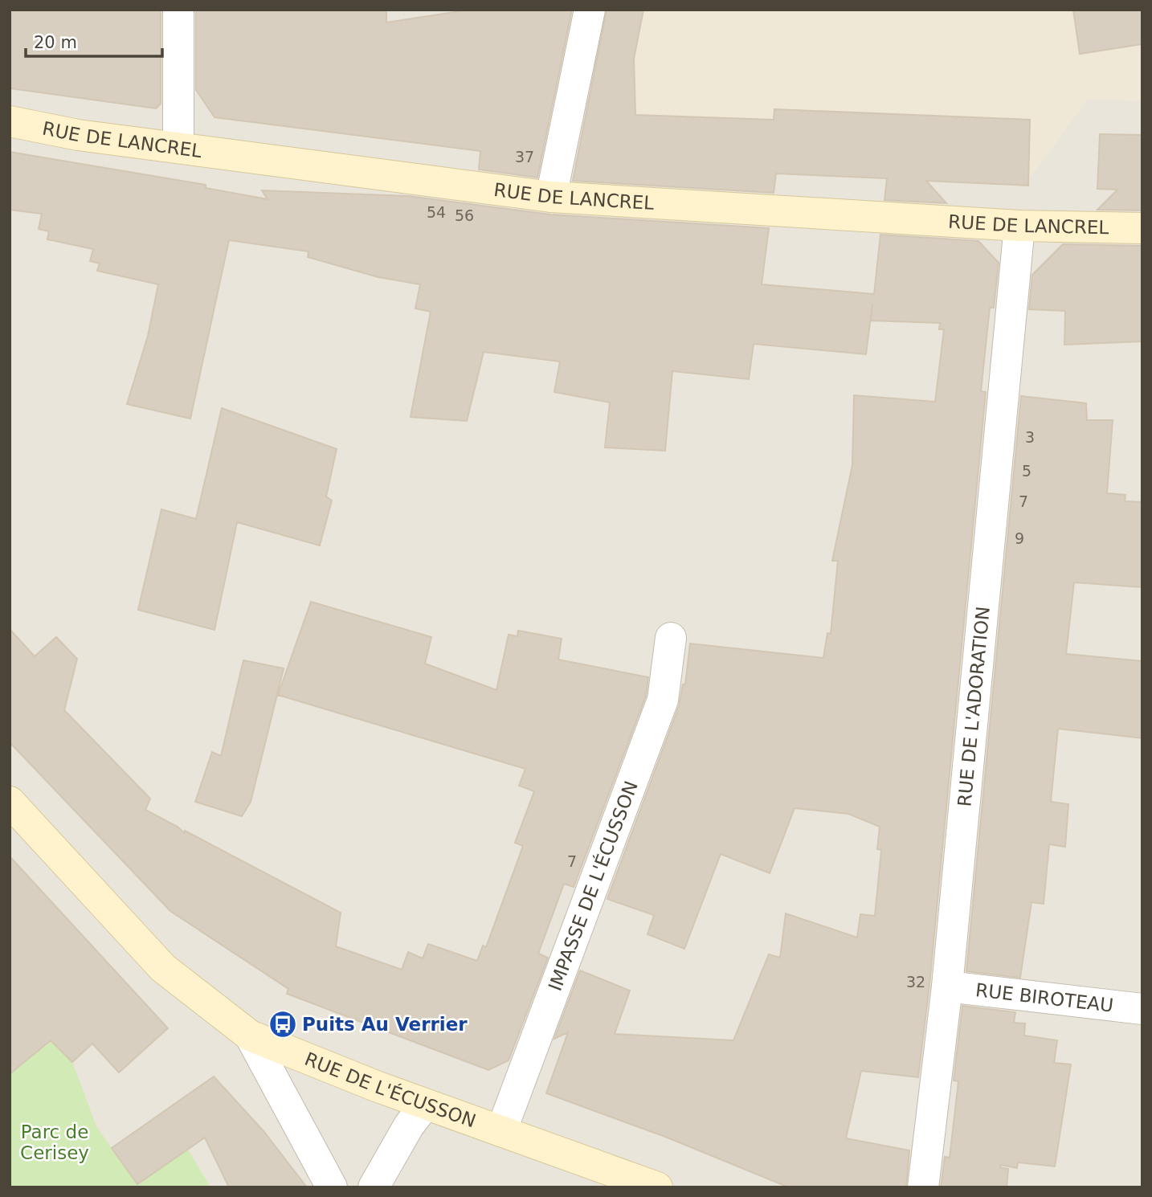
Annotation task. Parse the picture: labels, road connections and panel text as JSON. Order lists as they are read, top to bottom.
{
  "streets": {
    "street": [
      "RUE DE LANCREL",
      "RUE DE L'ADORATION",
      "IMPASSE DE L'ÉCUSSON",
      "RUE BIROTEAU",
      "RUE DE L'ÉCUSSON"
    ]
  },
  "crossings": [
    ["RUE DE LANCREL", "RUE DE L'ADORATION"],
    ["RUE DE L'ADORATION", "RUE BIROTEAU"],
    ["IMPASSE DE L'ÉCUSSON", "RUE DE L'ÉCUSSON"]
  ],
  "parks": ["Parc de Cerisey"],
  "places": {
    "bus stop": ["Puits Au Verrier"]
  },
  "house_numbers": [
    "37",
    "54",
    "56",
    "3",
    "5",
    "7",
    "9",
    "7",
    "32"
  ],
  "scale_bar": "20 m"
}
